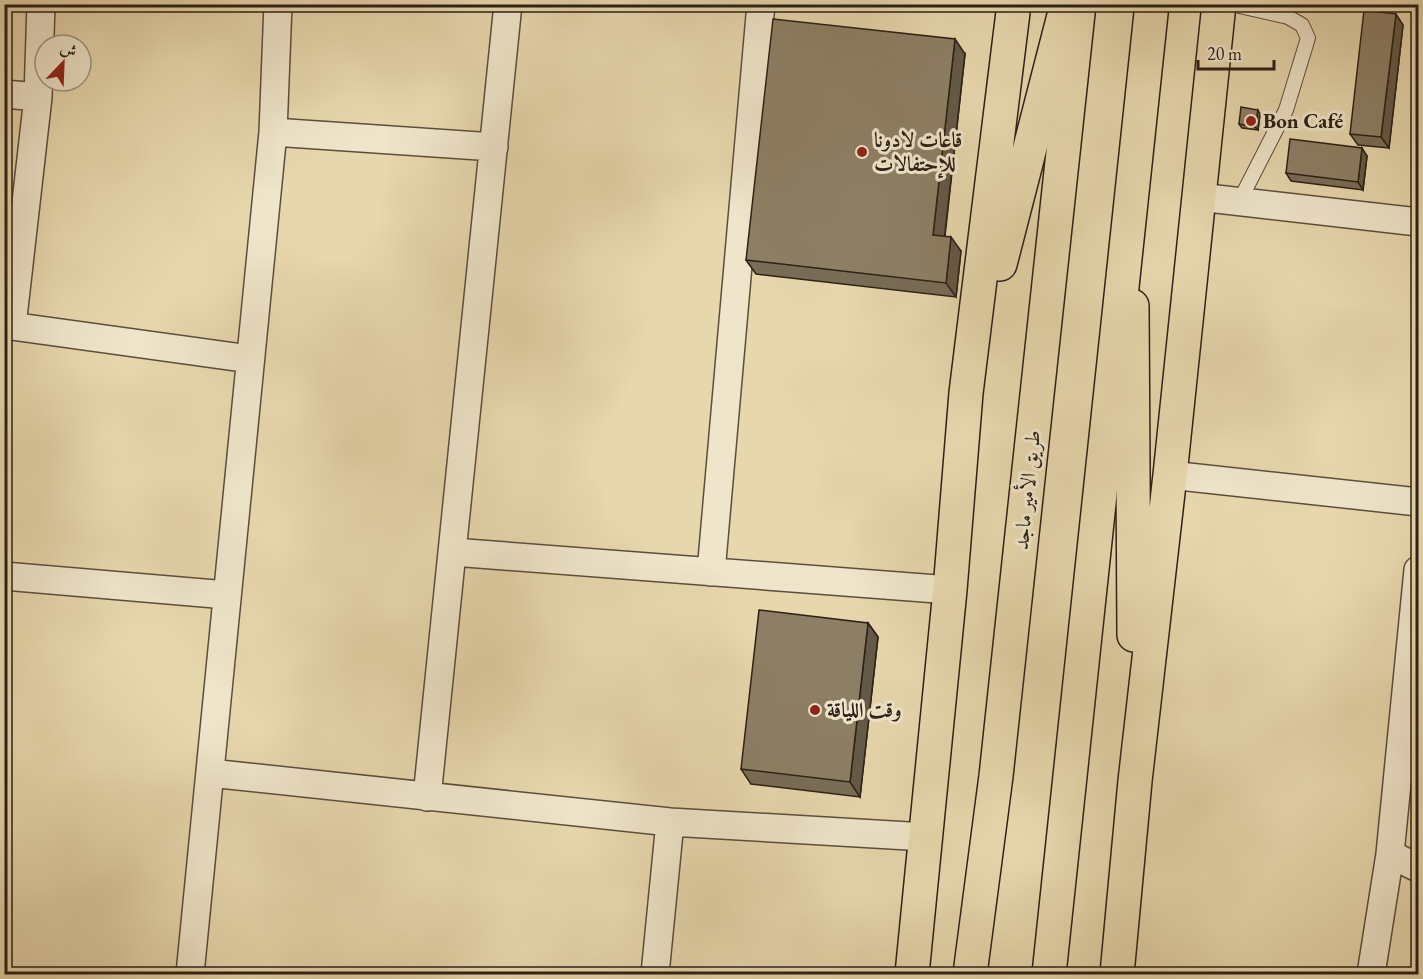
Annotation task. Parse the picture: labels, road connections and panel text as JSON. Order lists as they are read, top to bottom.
{
  "streets": {
    "main road": ["طريق الأمير ماجد"]
  },
  "places": ["Bon Café", "قاعات لادونا للإحتفالات", "وقت اللياقة"],
  "scale_bar": "20 m",
  "north": "top right"
}
